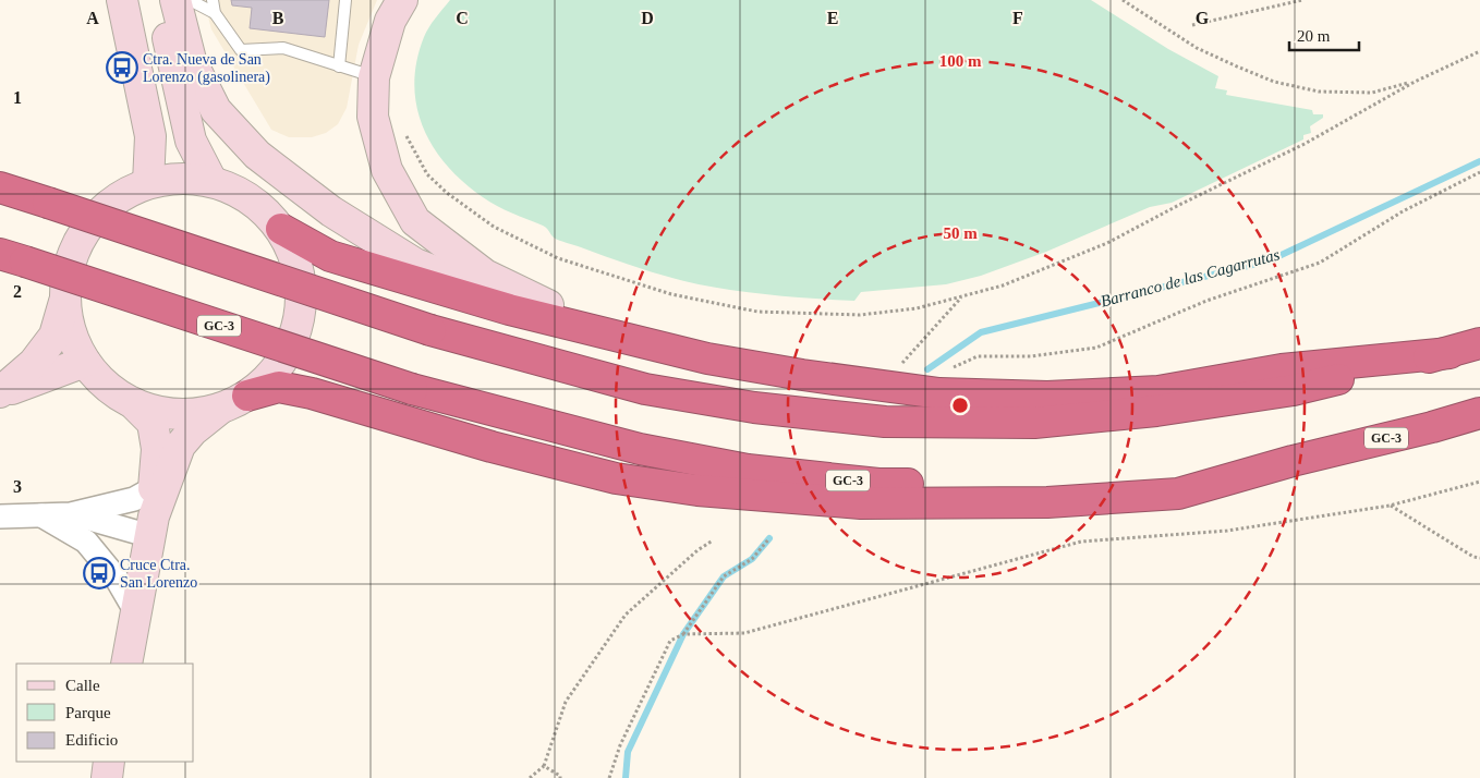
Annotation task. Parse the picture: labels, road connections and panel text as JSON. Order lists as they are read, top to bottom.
{
  "streets": {
    "highway": ["GC-3"]
  },
  "water": ["Barranco de las Cagarrutas"],
  "places": {
    "bus stop": ["Ctra. Nueva de San Lorenzo (gasolinera)", "Cruce Ctra. San Lorenzo"]
  },
  "legend": ["Calle", "Parque", "Edificio"],
  "scale_bar": "20 m",
  "grid": {
    "columns": [
      "A",
      "B",
      "C",
      "D",
      "E",
      "F",
      "G"
    ],
    "rows": ["1", "2", "3"]
  },
  "rings": ["100 m", "50 m"]
}
